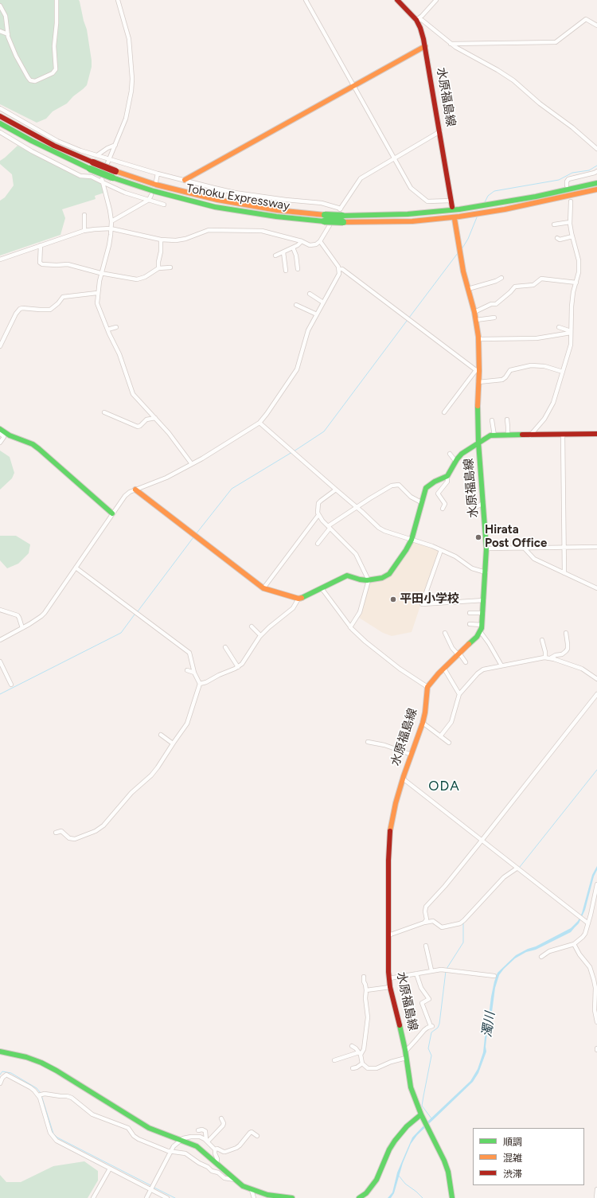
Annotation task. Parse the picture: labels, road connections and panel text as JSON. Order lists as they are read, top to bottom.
{
  "streets": {
    "main road": ["水原福島線", "Tohoku Expressway"]
  },
  "districts": ["ODA"],
  "water": ["濁川"],
  "places": ["Hirata Post Office", "平田小学校"],
  "legend": ["順調", "混雑", "渋滞"]
}
